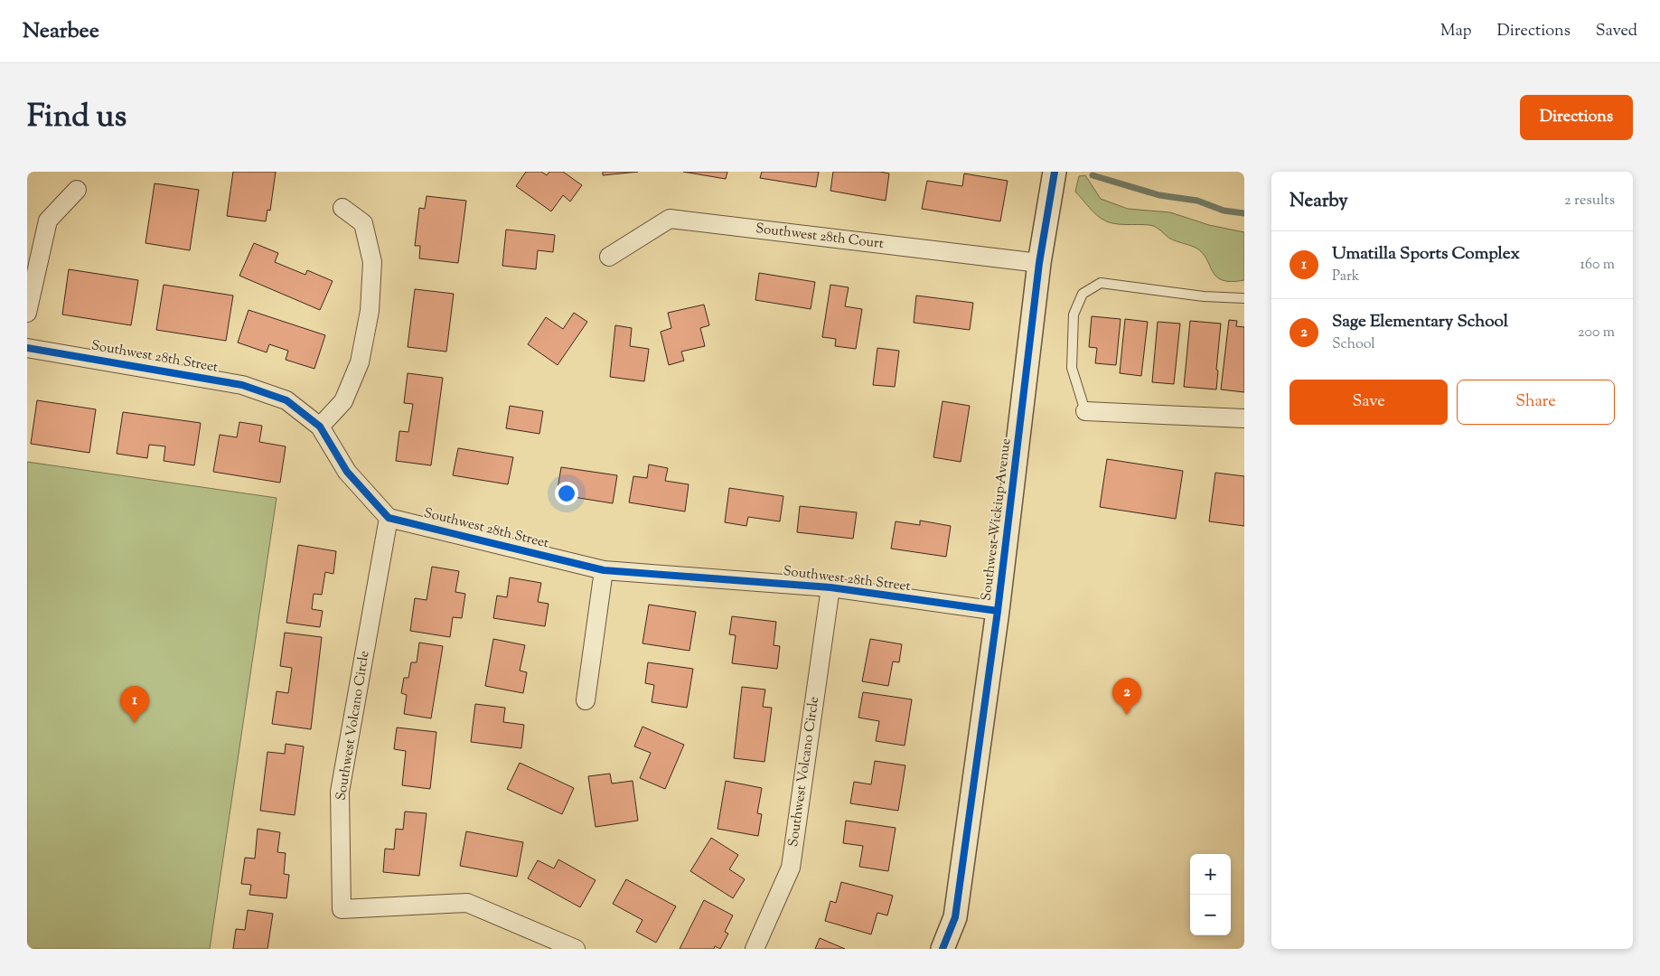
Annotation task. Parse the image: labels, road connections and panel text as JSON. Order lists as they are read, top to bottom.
{
  "streets": {
    "street": [
      "Southwest 28th Court",
      "Southwest 28th Street",
      "Southwest Wickiup Avenue",
      "Southwest Volcano Circle"
    ]
  },
  "crossings": [
    ["Southwest 28th Court", "Southwest Wickiup Avenue"],
    ["Southwest 28th Street", "Southwest Wickiup Avenue"],
    ["Southwest 28th Street", "Southwest Volcano Circle"]
  ],
  "page": {
    "header": "Nearbee",
    "nav": ["Map", "Directions", "Saved"],
    "title": "Find us",
    "buttons": [
      "Directions",
      ["Save", "Share"]
    ],
    "heading": ["Nearby", "2 results"],
    "list": [
      {
        "mark": "1",
        "name": "Umatilla Sports Complex",
        "note": "Park",
        "value": "160 m"
      },
      {
        "mark": "2",
        "name": "Sage Elementary School",
        "note": "School",
        "value": "200 m"
      }
    ],
    "pins": ["2", "1"],
    "map_buttons": ["+", "−"]
  }
}
